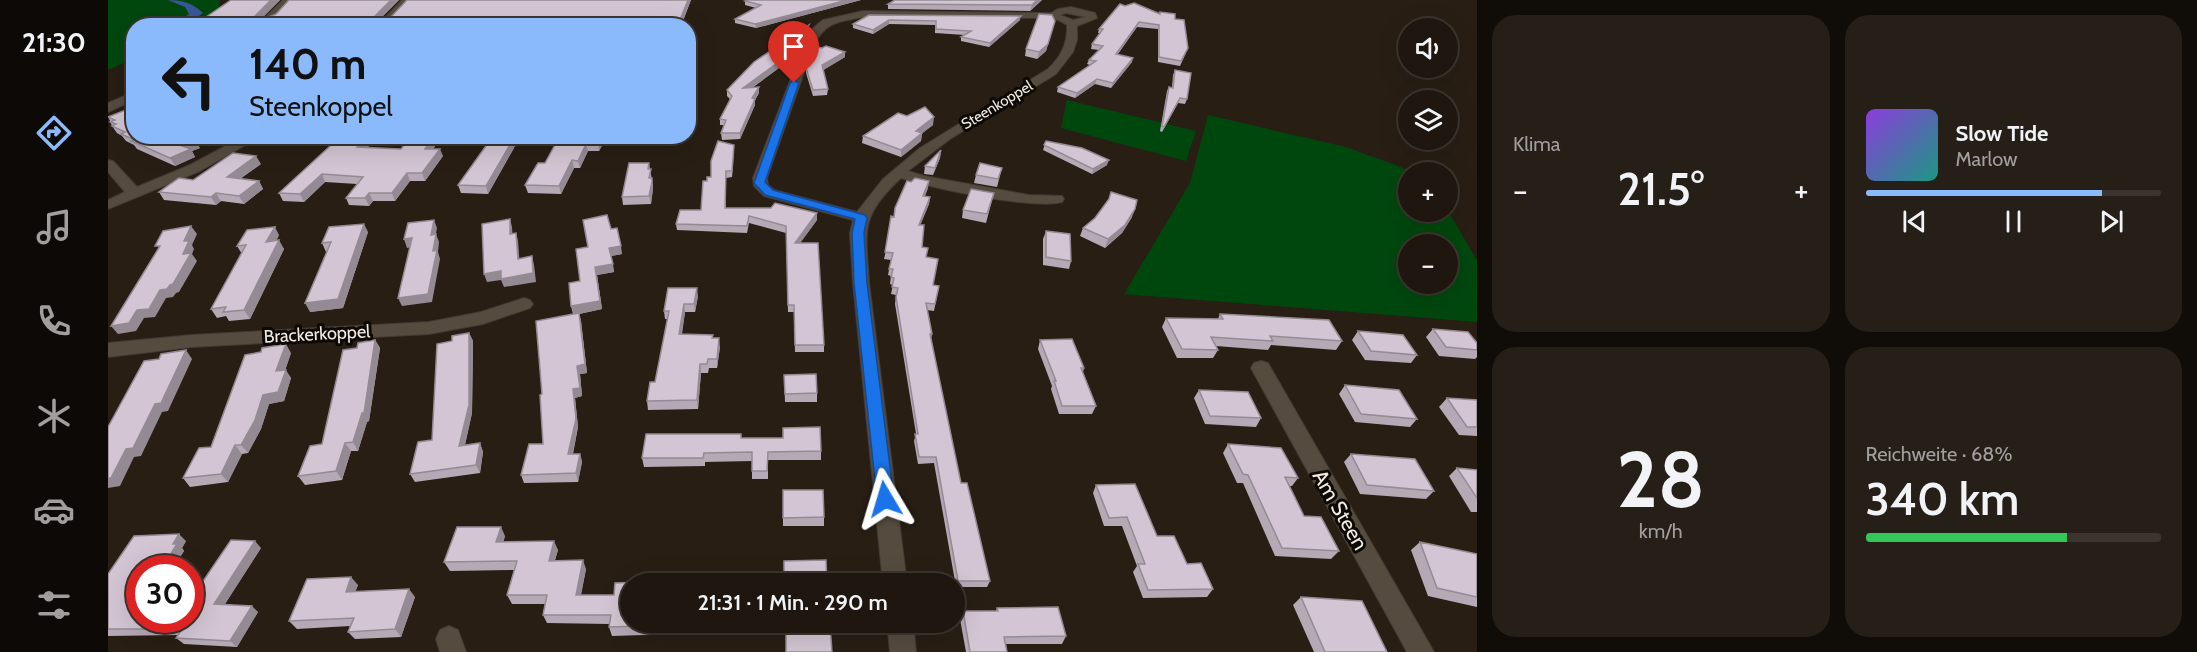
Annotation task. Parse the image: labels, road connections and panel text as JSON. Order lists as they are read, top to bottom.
{
  "streets": {
    "street": ["Steenkoppel", "Brackerkoppel", "Am Steen"]
  },
  "page": {
    "tabs": "21:30",
    "tile": [
      "Klima",
      ["28", "km/h"],
      ["Reichweite · 68%", "340 km"]
    ],
    "map_buttons": ["+", "−"],
    "turn": ["140 m", "Steenkoppel"],
    "song": ["Slow Tide", "Marlow"],
    "heat": ["−", "21.5°", "+"],
    "limit": "30",
    "trip": "21:31 · 1 Min. · 290 m"
  }
}
